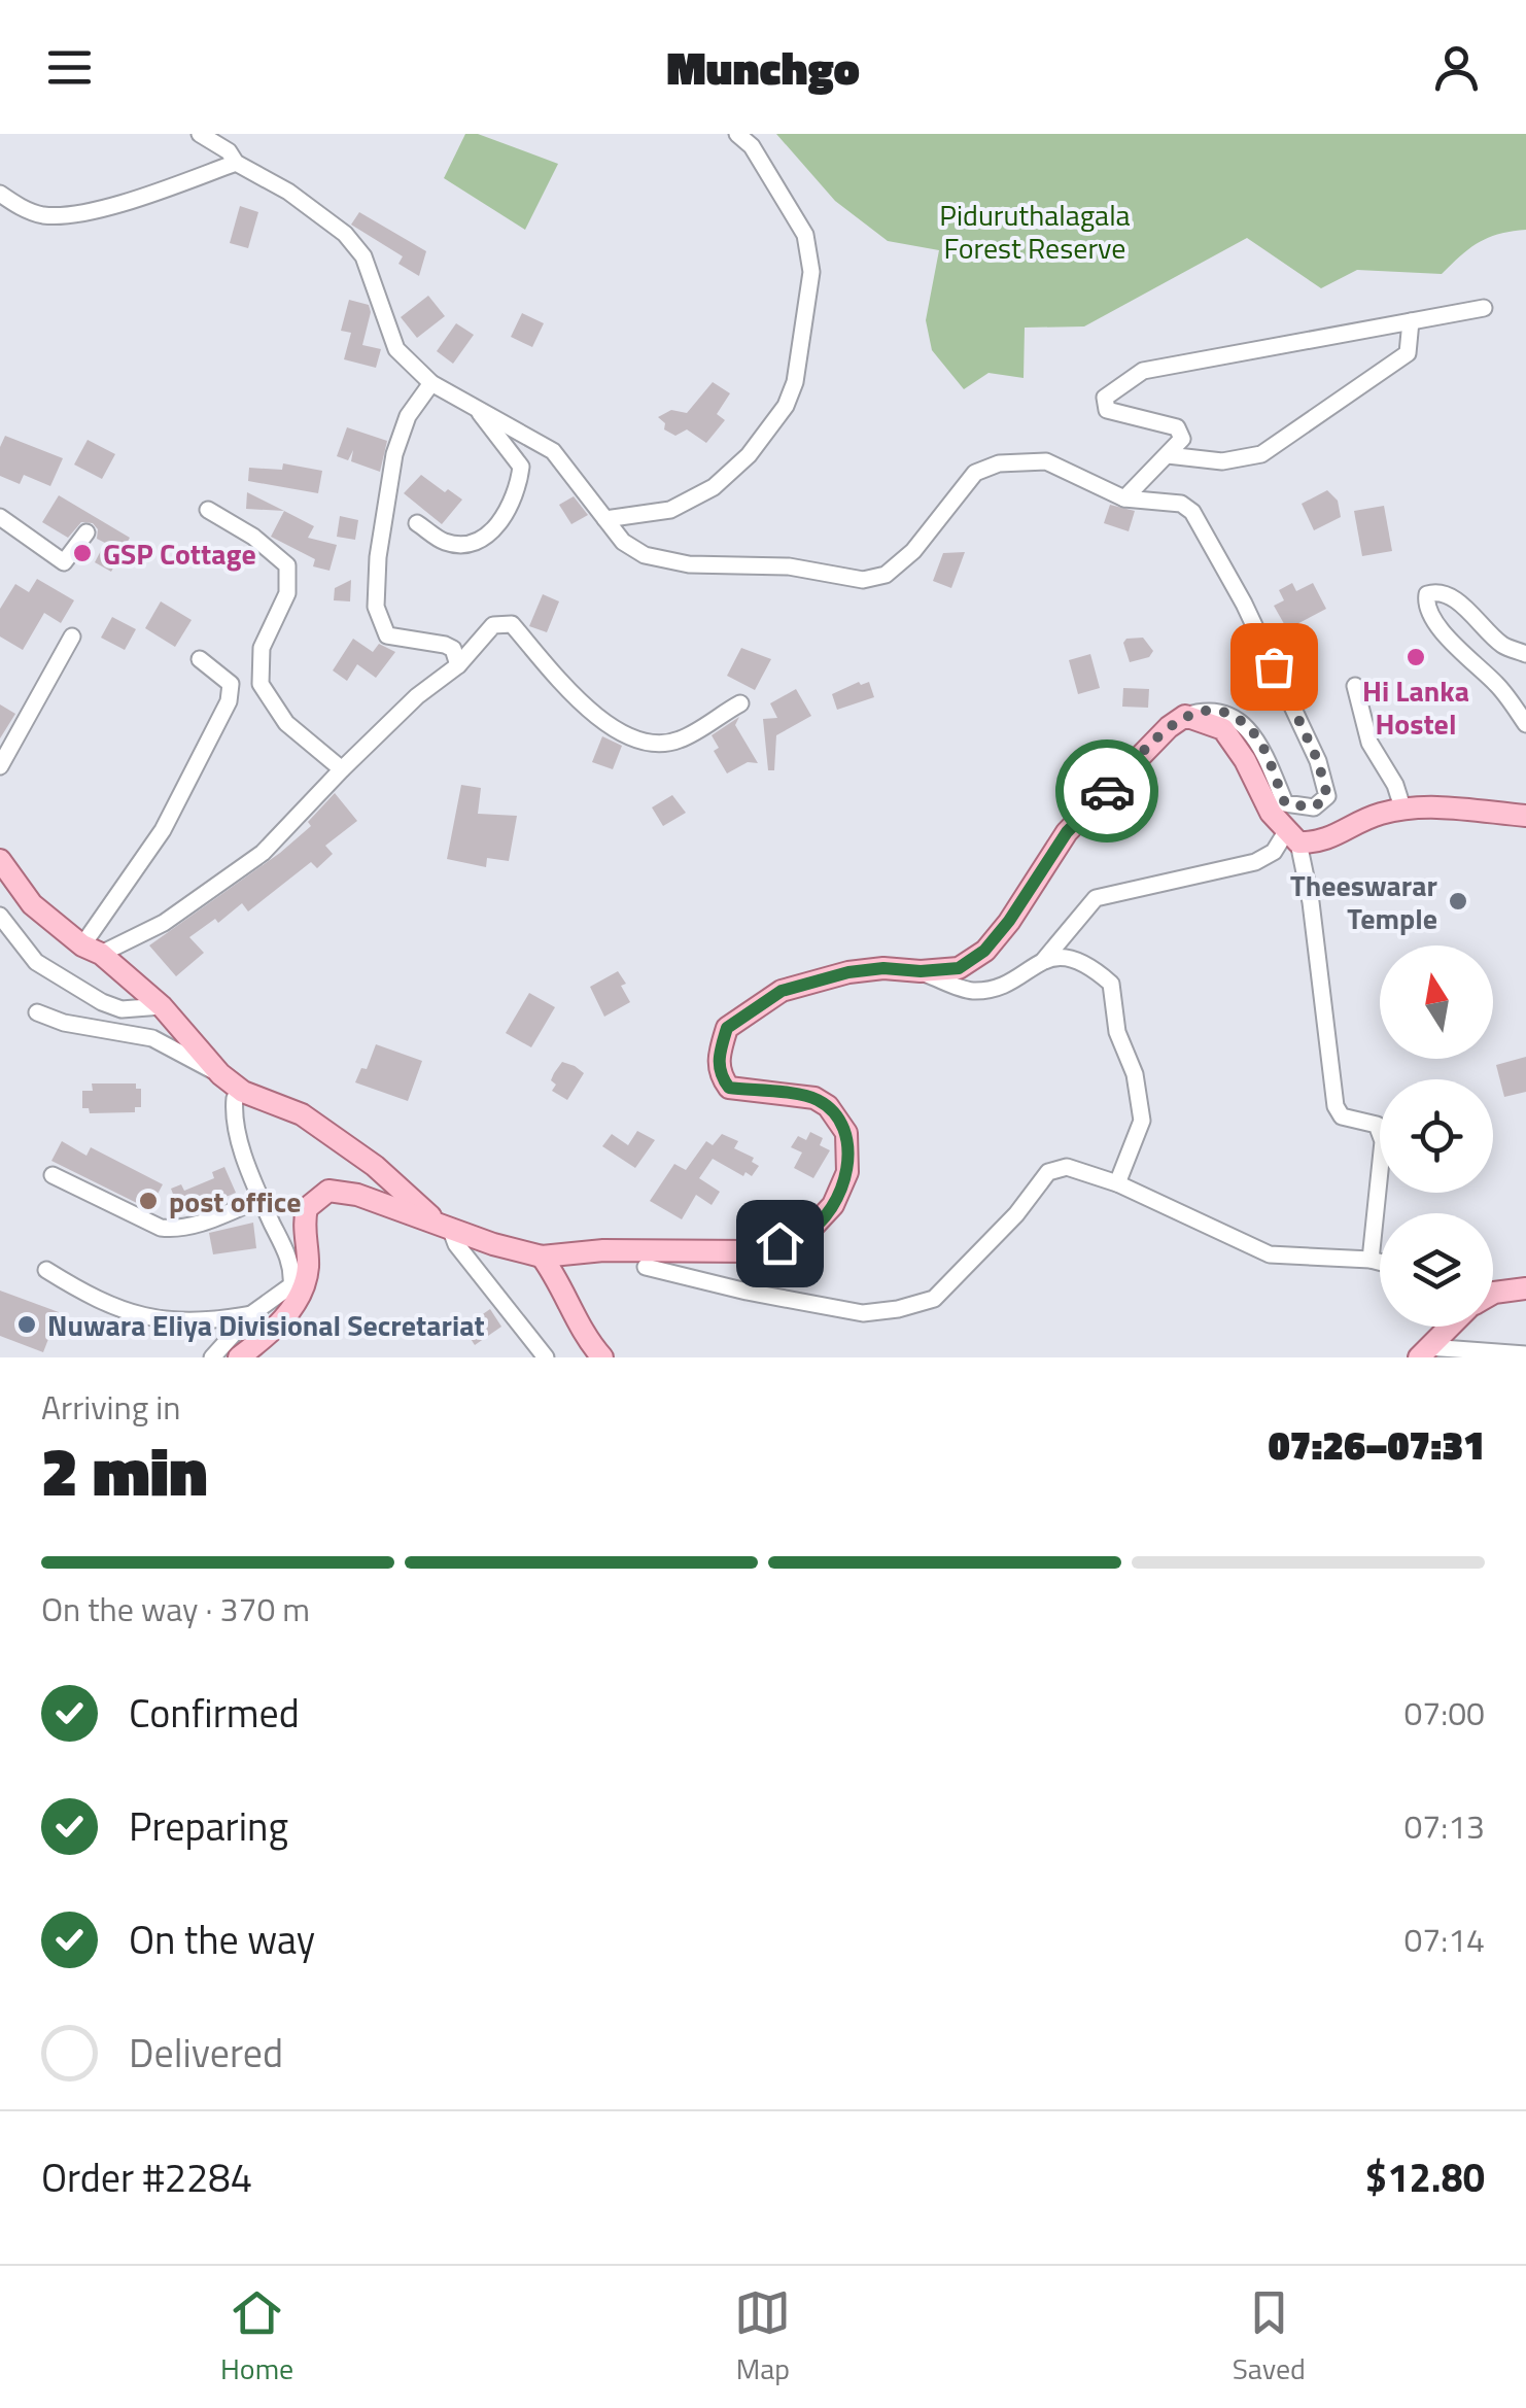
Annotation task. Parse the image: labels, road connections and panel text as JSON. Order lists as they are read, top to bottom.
{
  "parks": ["Piduruthalagala Forest Reserve"],
  "places": [
    "GSP Cottage",
    "Hi Lanka Hostel",
    "Theeswarar Temple",
    "post office",
    "Nuwara Eliya Divisional Secretariat"
  ],
  "north": "top",
  "page": {
    "header": "Munchgo",
    "heading": ["2 min", "Arriving in", "07:26–07:31"],
    "panel": ["Order #2284", "$12.80"],
    "bar": "On the way · 370 m",
    "list": [
      ["Confirmed", "07:00"],
      ["Preparing", "07:13"],
      ["On the way", "07:14"],
      "Delivered"
    ],
    "tabs": ["Home", "Map", "Saved"]
  }
}
